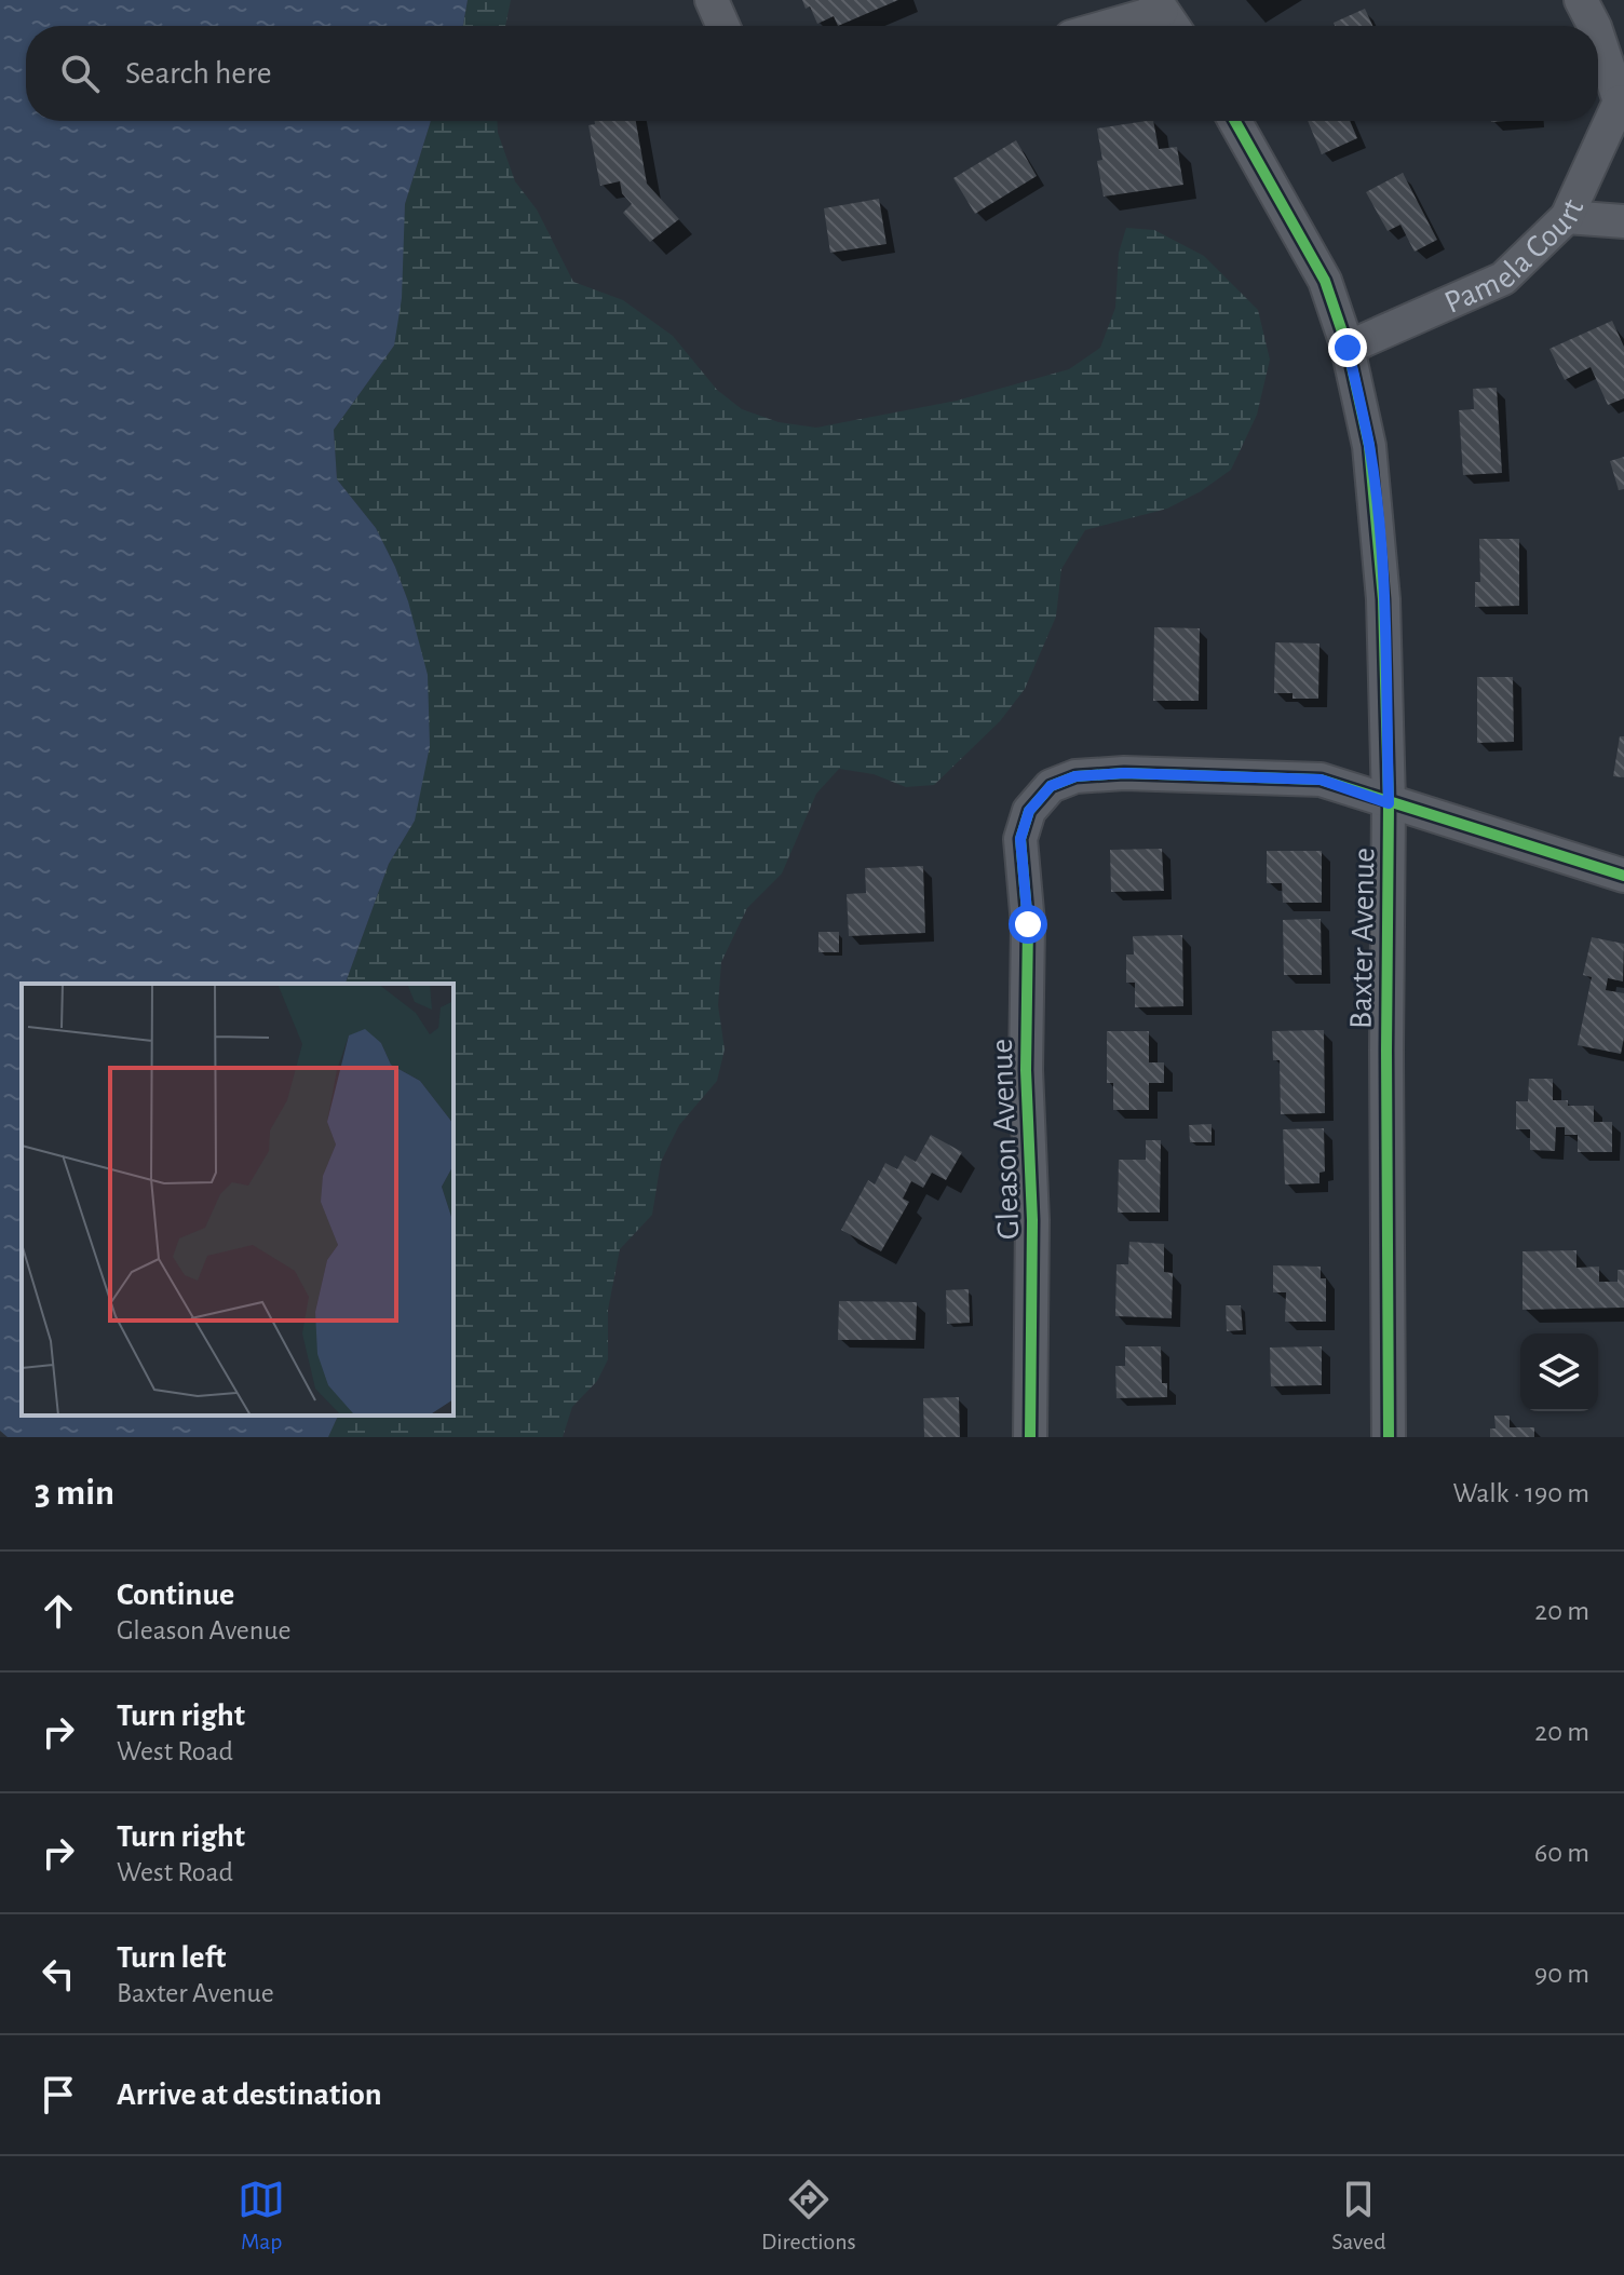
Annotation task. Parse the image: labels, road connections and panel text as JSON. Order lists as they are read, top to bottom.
{
  "streets": {
    "street": ["Pamela Court", "Baxter Avenue", "Gleason Avenue"]
  },
  "crossings": [
    ["Pamela Court", "Baxter Avenue"],
    ["Baxter Avenue", "Gleason Avenue"]
  ],
  "page": {
    "search": "Search here",
    "heading": ["3 min", "Walk · 190 m"],
    "list": [
      ["Continue", "Gleason Avenue", "20 m"],
      ["Turn right", "West Road", "20 m"],
      ["Turn right", "West Road", "60 m"],
      ["Turn left", "Baxter Avenue", "90 m"],
      "Arrive at destination"
    ],
    "nav": ["Map", "Directions", "Saved"]
  }
}
